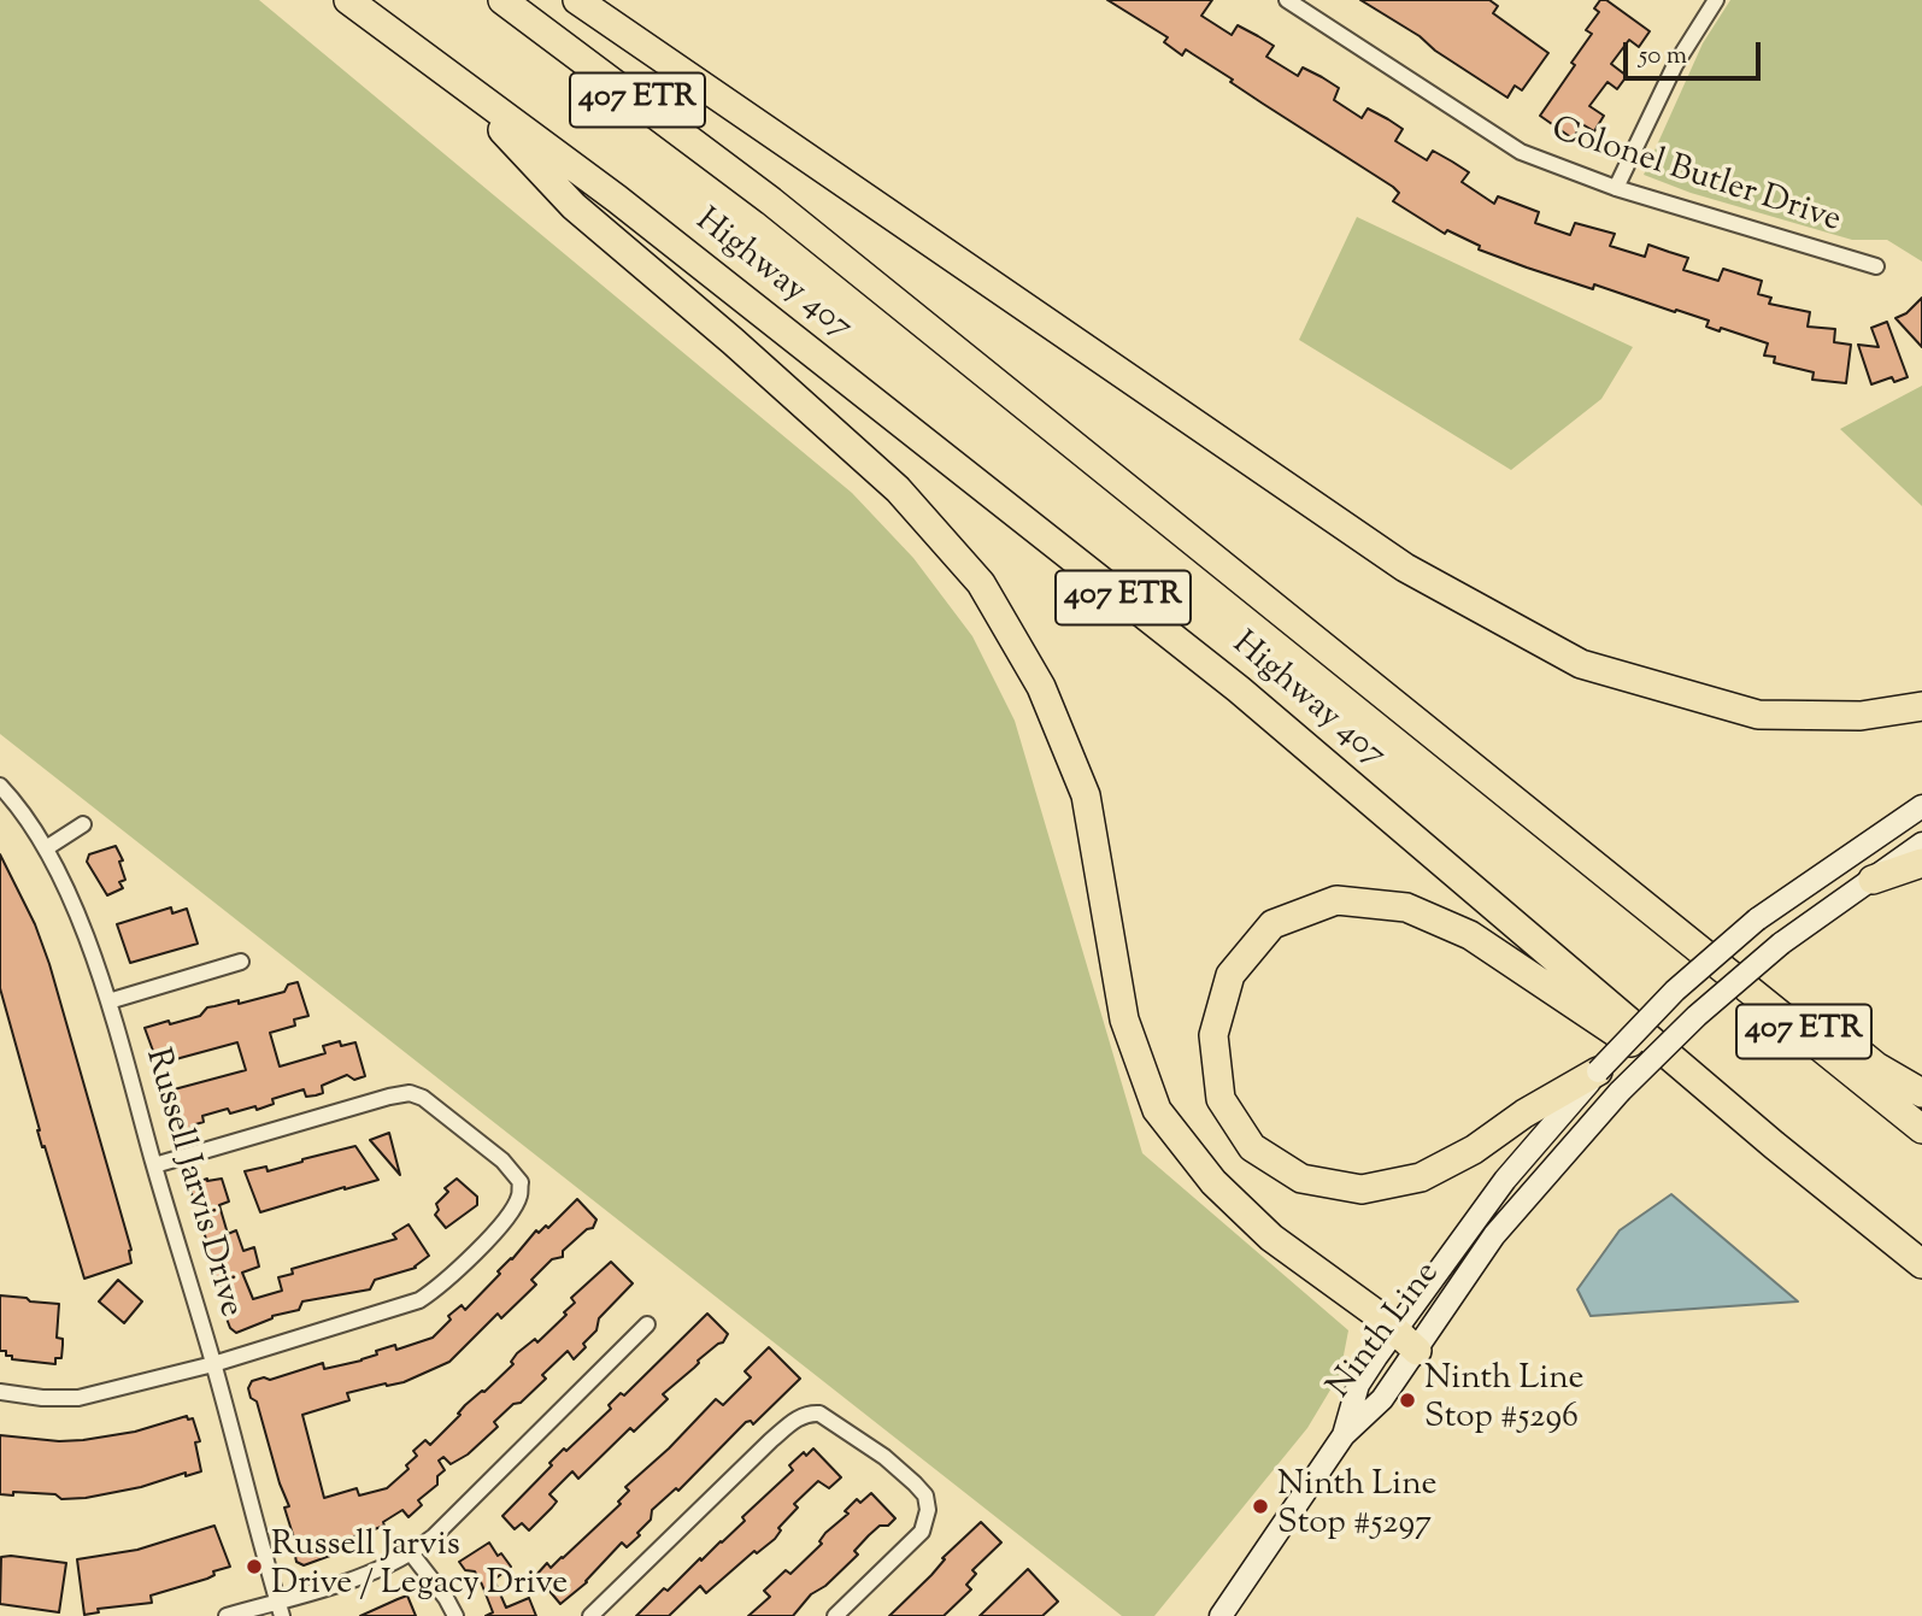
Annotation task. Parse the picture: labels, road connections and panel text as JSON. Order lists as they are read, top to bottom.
{
  "streets": {
    "highway": ["407 ETR", "Highway 407"],
    "main road": ["Ninth Line"],
    "street": ["Colonel Butler Drive", "Russell Jarvis Drive"]
  },
  "places": ["Ninth Line Stop #5296", "Ninth Line Stop #5297", "Russell Jarvis Drive / Legacy Drive"],
  "scale_bar": "50 m"
}
